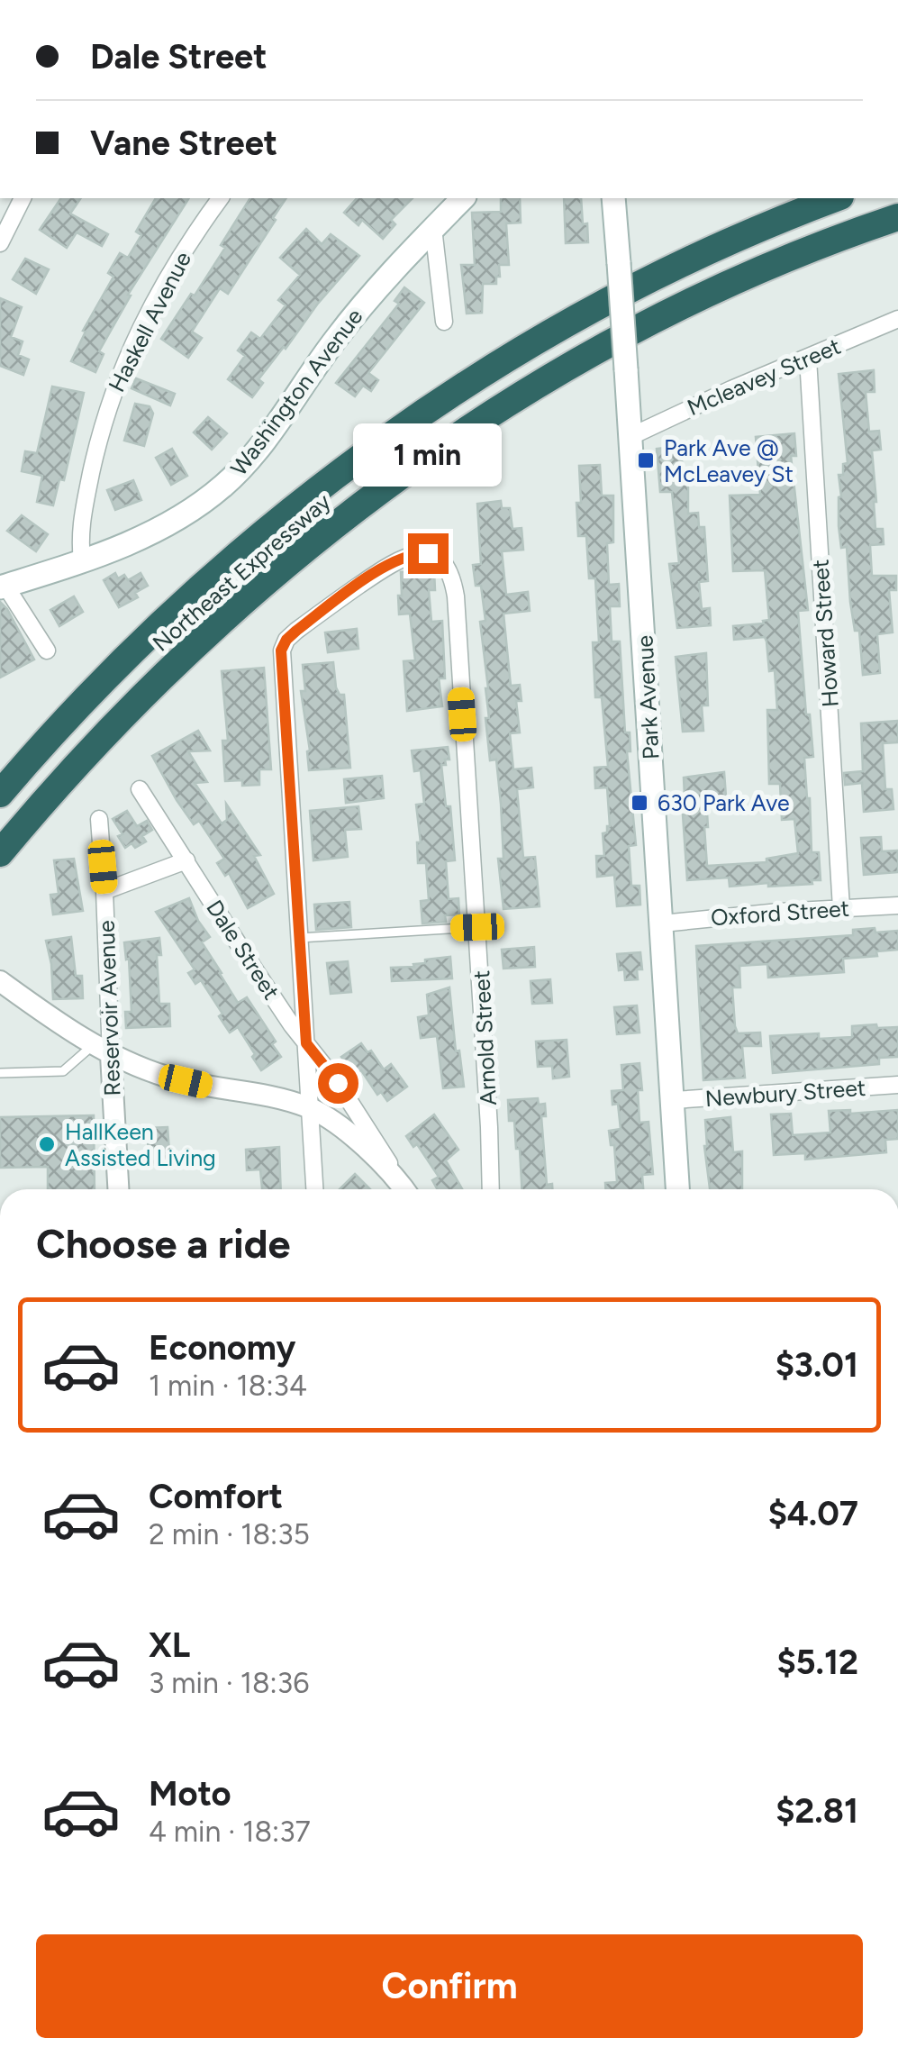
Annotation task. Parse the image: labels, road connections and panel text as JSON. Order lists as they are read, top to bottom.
{
  "streets": {
    "highway": ["Northeast Expressway"],
    "main road": ["Washington Avenue", "Park Avenue"],
    "street": [
      "Haskell Avenue",
      "Mcleavey Street",
      "Howard Street",
      "Oxford Street",
      "Dale Street",
      "Reservoir Avenue",
      "Arnold Street",
      "Newbury Street"
    ]
  },
  "crossings": [
    ["Haskell Avenue", "Washington Avenue"],
    ["Mcleavey Street", "Howard Street"],
    ["Mcleavey Street", "Park Avenue"],
    ["Howard Street", "Oxford Street"],
    ["Park Avenue", "Oxford Street"],
    ["Park Avenue", "Newbury Street"]
  ],
  "places": {
    "transit": ["Park Ave @ McLeavey St", "630 Park Ave"],
    "other": ["HallKeen Assisted Living"]
  },
  "page": {
    "banner": ["Dale Street", "Vane Street"],
    "bubble": "1 min",
    "heading": "Choose a ride",
    "list": [
      {
        "name": "Economy",
        "note": "1 min · 18:34",
        "value": "$3.01"
      },
      {
        "name": "Comfort",
        "note": "2 min · 18:35",
        "value": "$4.07"
      },
      {
        "name": "XL",
        "note": "3 min · 18:36",
        "value": "$5.12"
      },
      {
        "name": "Moto",
        "note": "4 min · 18:37",
        "value": "$2.81"
      }
    ],
    "buttons": "Confirm"
  }
}
